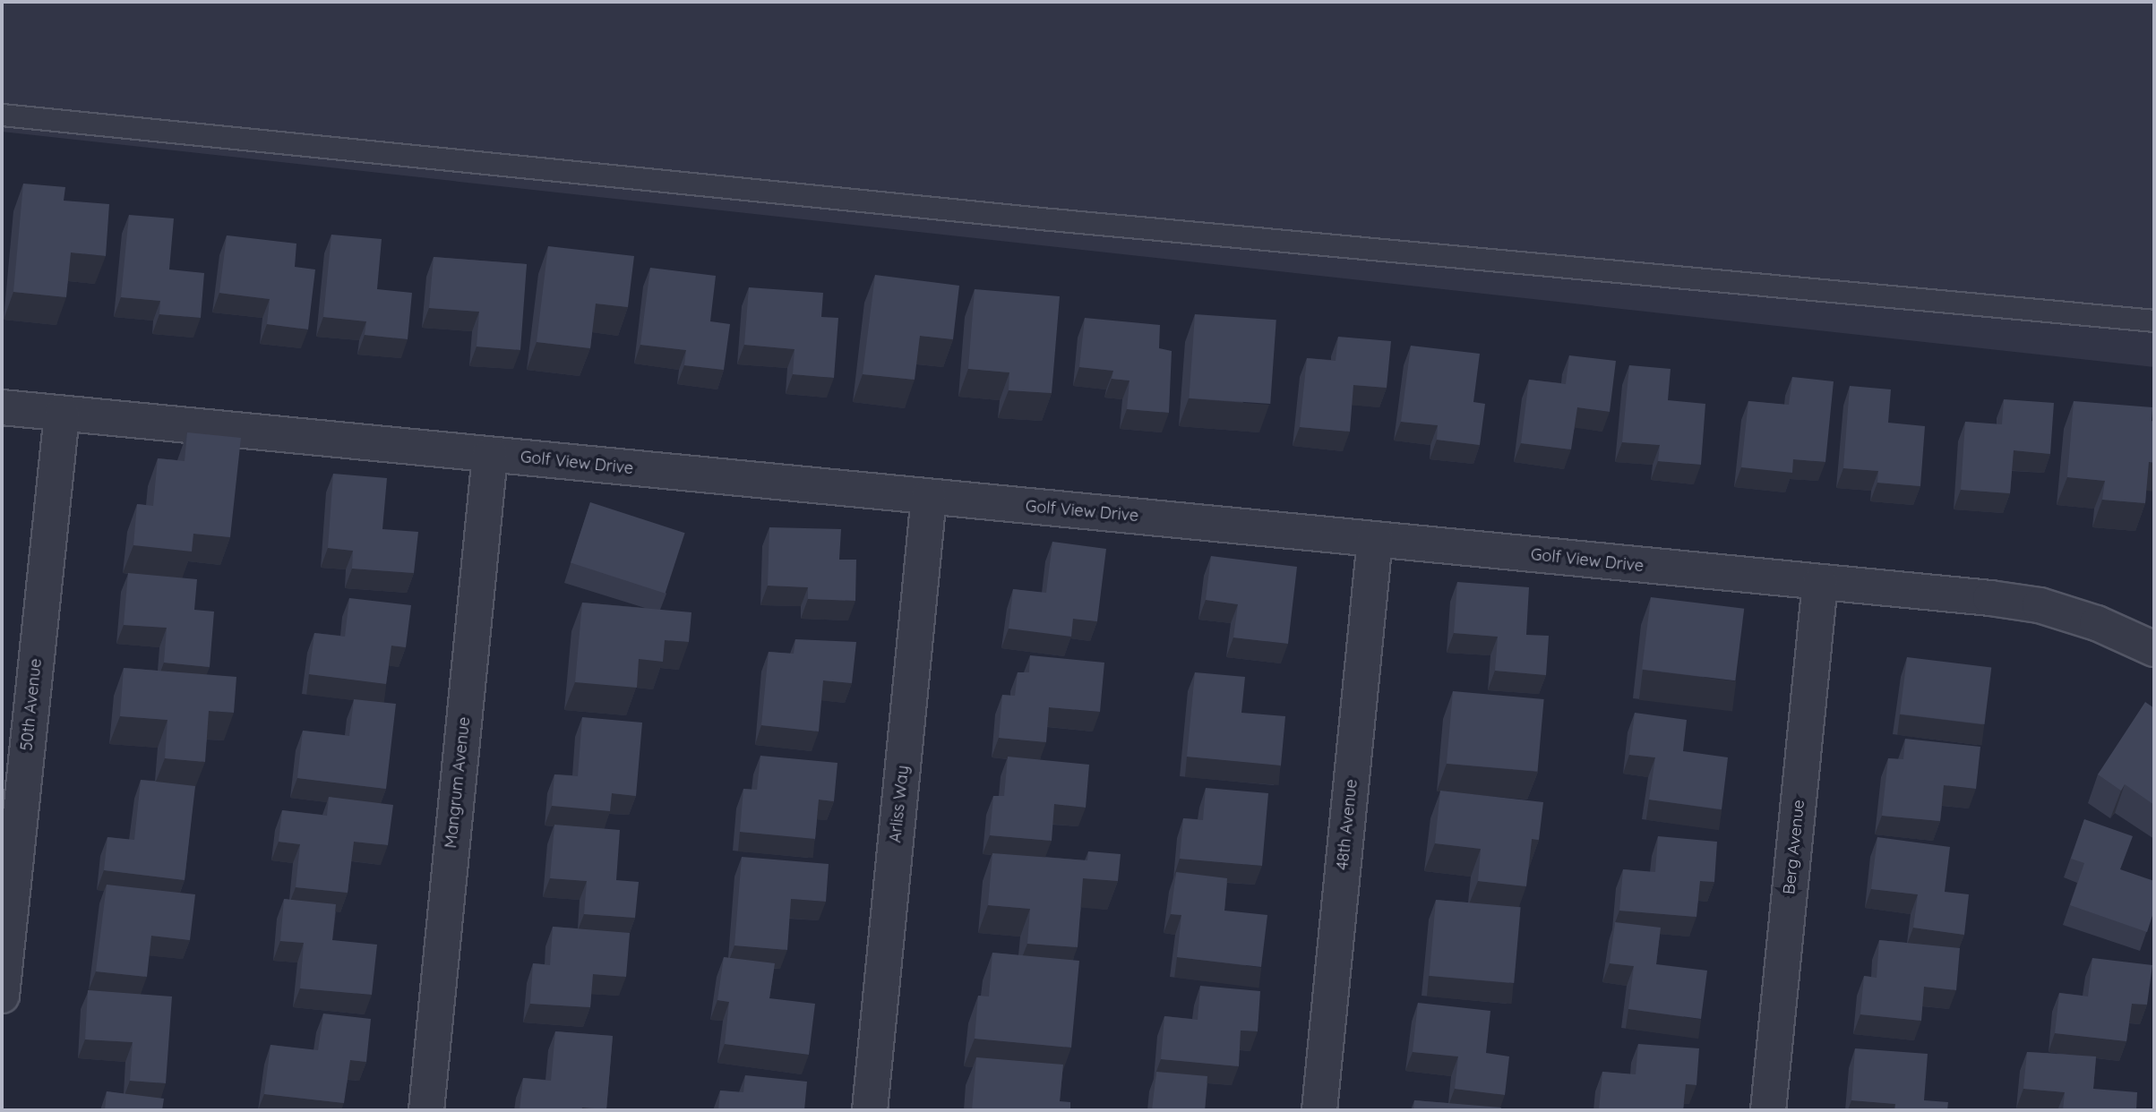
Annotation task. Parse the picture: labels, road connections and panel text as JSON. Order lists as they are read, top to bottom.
{
  "streets": {
    "street": [
      "Golf View Drive",
      "50th Avenue",
      "Mangrum Avenue",
      "Arliss Way",
      "48th Avenue",
      "Berg Avenue"
    ]
  },
  "crossings": [
    ["Golf View Drive", "50th Avenue"],
    ["Golf View Drive", "Mangrum Avenue"],
    ["Golf View Drive", "Arliss Way"],
    ["Golf View Drive", "48th Avenue"],
    ["Golf View Drive", "Berg Avenue"]
  ]
}
